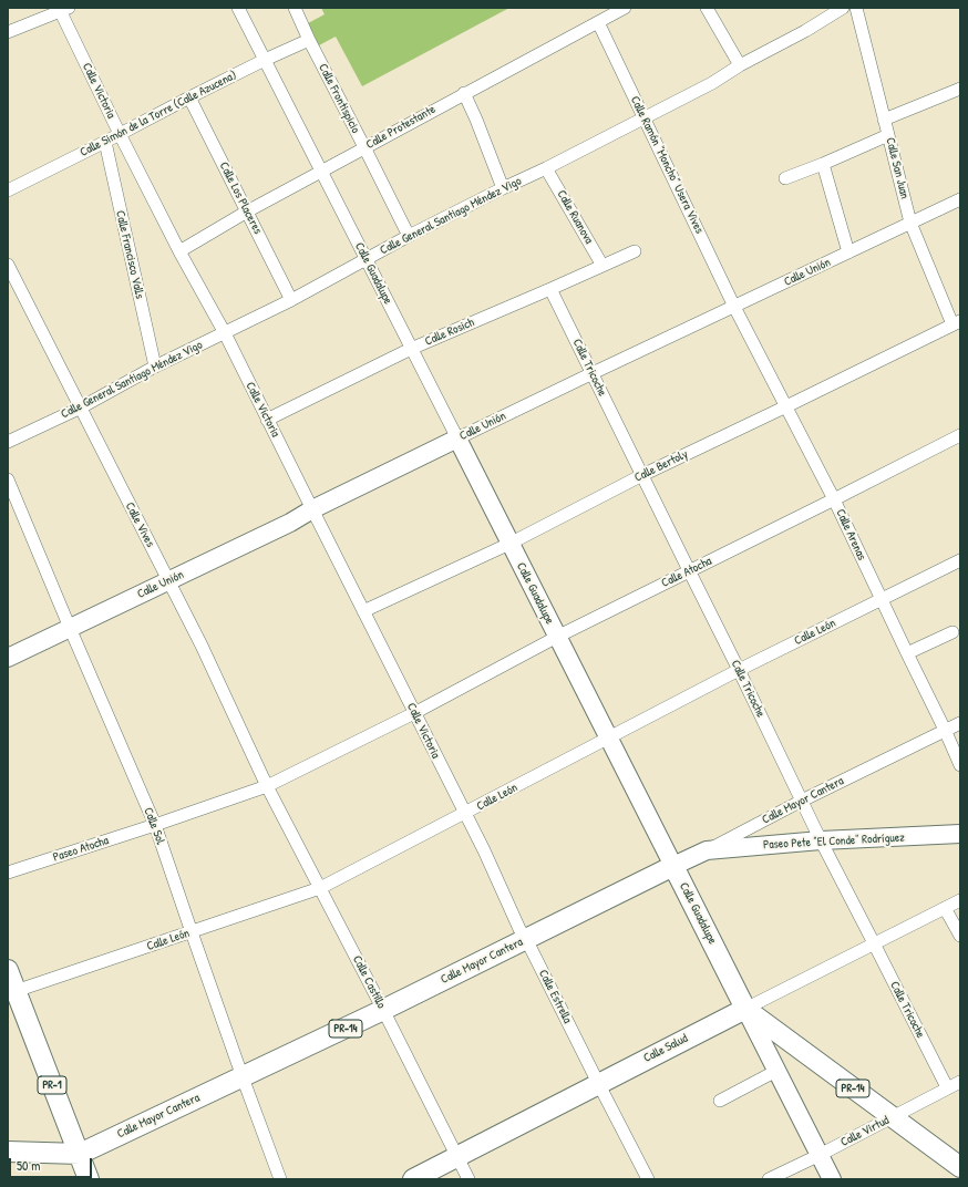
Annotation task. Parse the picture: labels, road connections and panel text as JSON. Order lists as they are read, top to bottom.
{
  "streets": {
    "main road": [
      "Calle Guadalupe",
      "Calle Mayor Cantera",
      "PR-14",
      "Calle Salud",
      "PR-1"
    ],
    "street": [
      "Calle Victoria",
      "Calle Frontispicio",
      "Calle Simón de la Torre (Calle Azucena)",
      "Calle Protestante",
      "Calle Ramón \"Moncho\" Usera Vives",
      "Calle San Juan",
      "Calle Los Placeres",
      "Calle General Santiago Méndez Vigo",
      "Calle Ruanova",
      "Calle Francisco Valls",
      "Calle Unión",
      "Calle Rosich",
      "Calle Tricoche",
      "Calle Bertoly",
      "Calle Vives",
      "Calle Arenas",
      "Calle Atocha",
      "Calle León",
      "Calle Sol",
      "Paseo Pete \"El Conde\" Rodríguez",
      "Paseo Atocha",
      "Calle Castillo",
      "Calle Estrella",
      "Calle Virtud"
    ]
  },
  "crossings": [
    ["Calle Victoria", "Calle Simón de la Torre (Calle Azucena)"],
    ["Calle Victoria", "Calle Protestante"],
    ["Calle Victoria", "Calle General Santiago Méndez Vigo"],
    ["Calle Victoria", "Calle Unión"],
    ["Calle Victoria", "Calle Rosich"],
    ["Calle Victoria", "Calle Bertoly"],
    ["Calle Victoria", "Calle Atocha"],
    ["Calle Victoria", "Calle León"],
    ["Calle Victoria", "Calle Estrella"],
    ["Calle Frontispicio", "Calle Simón de la Torre (Calle Azucena)"],
    ["Calle Frontispicio", "Calle Protestante"],
    ["Calle Frontispicio", "Calle General Santiago Méndez Vigo"],
    ["Calle Simón de la Torre (Calle Azucena)", "Calle Los Placeres"],
    ["Calle Simón de la Torre (Calle Azucena)", "Calle Francisco Valls"],
    ["Calle Simón de la Torre (Calle Azucena)", "Calle Guadalupe"],
    ["Calle Protestante", "Calle Ramón \"Moncho\" Usera Vives"],
    ["Calle Protestante", "Calle Los Placeres"],
    ["Calle Protestante", "Calle Guadalupe"],
    ["Calle Ramón \"Moncho\" Usera Vives", "Calle General Santiago Méndez Vigo"],
    ["Calle Ramón \"Moncho\" Usera Vives", "Calle Unión"],
    ["Calle Ramón \"Moncho\" Usera Vives", "Calle Arenas"],
    ["Calle San Juan", "Calle Unión"],
    ["Calle San Juan", "Calle Bertoly"],
    ["Calle Los Placeres", "Calle General Santiago Méndez Vigo"],
    ["Calle General Santiago Méndez Vigo", "Calle Ruanova"],
    ["Calle General Santiago Méndez Vigo", "Calle Francisco Valls"],
    ["Calle General Santiago Méndez Vigo", "Calle Guadalupe"],
    ["Calle General Santiago Méndez Vigo", "Calle Vives"],
    ["Calle Ruanova", "Calle Rosich"],
    ["Calle Unión", "Calle Guadalupe"],
    ["Calle Unión", "Calle Tricoche"],
    ["Calle Unión", "Calle Vives"],
    ["Calle Unión", "Calle Arenas"],
    ["Calle Unión", "Calle Sol"],
    ["Calle Guadalupe", "Calle Rosich"],
    ["Calle Guadalupe", "Calle Bertoly"],
    ["Calle Guadalupe", "Calle Atocha"],
    ["Calle Guadalupe", "Calle León"],
    ["Calle Guadalupe", "Calle Mayor Cantera"],
    ["Calle Guadalupe", "PR-14"],
    ["Calle Guadalupe", "Calle Salud"],
    ["Calle Guadalupe", "Calle Virtud"],
    ["Calle Rosich", "Calle Tricoche"],
    ["Calle Tricoche", "Calle Bertoly"],
    ["Calle Tricoche", "Calle Atocha"],
    ["Calle Tricoche", "Calle León"],
    ["Calle Tricoche", "Calle Mayor Cantera"],
    ["Calle Tricoche", "Paseo Pete \"El Conde\" Rodríguez"],
    ["Calle Tricoche", "Calle Salud"],
    ["Calle Tricoche", "Calle Virtud"],
    ["Calle Bertoly", "Calle Arenas"],
    ["Calle Vives", "Calle Atocha"],
    ["Calle Vives", "Paseo Atocha"],
    ["Calle Vives", "Calle Castillo"],
    ["Calle Arenas", "Calle Atocha"],
    ["Calle Arenas", "Calle León"],
    ["Calle Arenas", "Calle Mayor Cantera"],
    ["Calle Atocha", "Paseo Atocha"],
    ["Calle Atocha", "Calle Castillo"],
    ["Calle León", "Calle Sol"],
    ["Calle León", "Calle Castillo"],
    ["Calle León", "Calle Estrella"],
    ["Calle León", "PR-1"],
    ["Calle Mayor Cantera", "Calle Sol"],
    ["Calle Mayor Cantera", "Paseo Pete \"El Conde\" Rodríguez"],
    ["Calle Mayor Cantera", "Calle Castillo"],
    ["Calle Mayor Cantera", "Calle Estrella"],
    ["Calle Mayor Cantera", "PR-1"],
    ["Calle Sol", "Paseo Atocha"],
    ["Paseo Atocha", "Calle Castillo"],
    ["Calle Castillo", "Calle Salud"],
    ["Calle Estrella", "Calle Salud"],
    ["PR-14", "Calle Salud"],
    ["PR-14", "Calle Virtud"]
  ],
  "scale_bar": "50 m"
}
